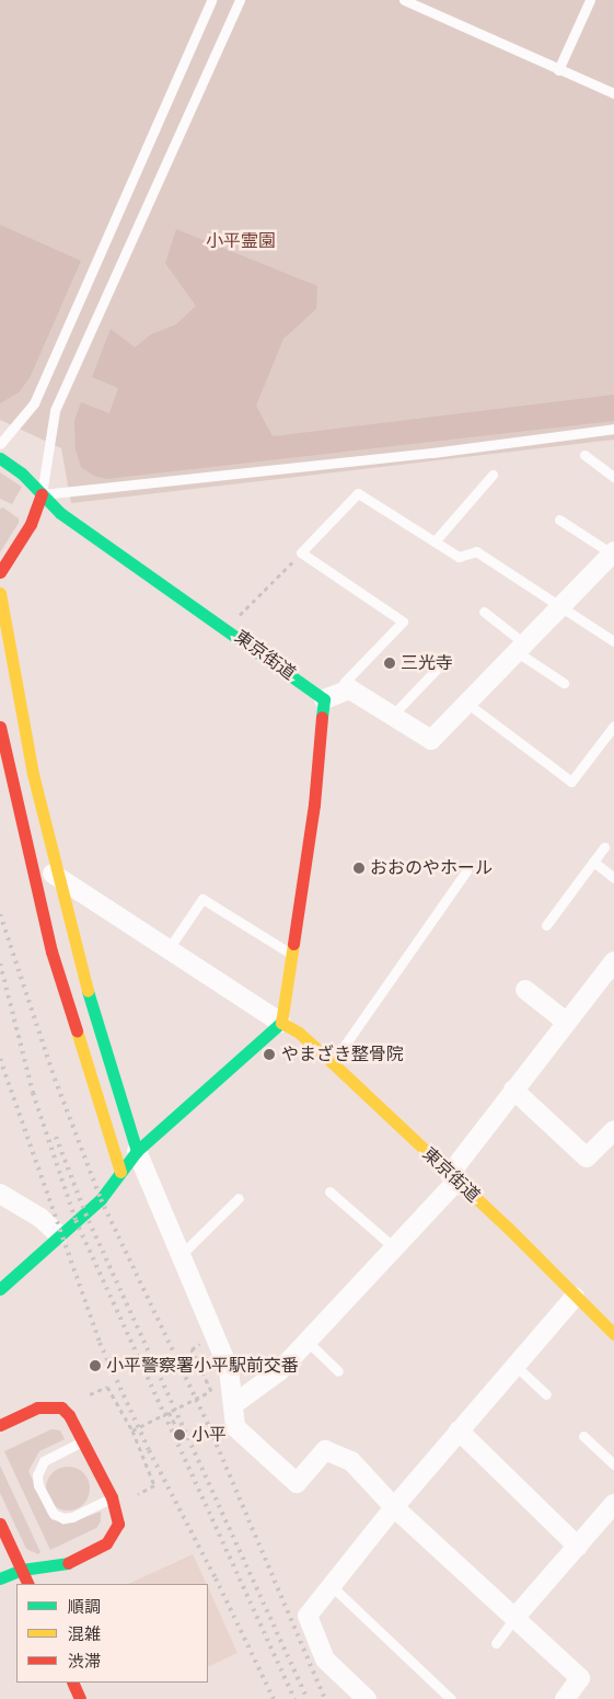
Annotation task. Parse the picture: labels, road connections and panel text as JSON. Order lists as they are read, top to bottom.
{
  "streets": {
    "street": ["東京街道"]
  },
  "parks": ["小平霊園"],
  "places": [
    "三光寺",
    "おおのやホール",
    "やまざき整骨院",
    "小平警察署小平駅前交番",
    "小平"
  ],
  "legend": ["順調", "混雑", "渋滞"]
}
